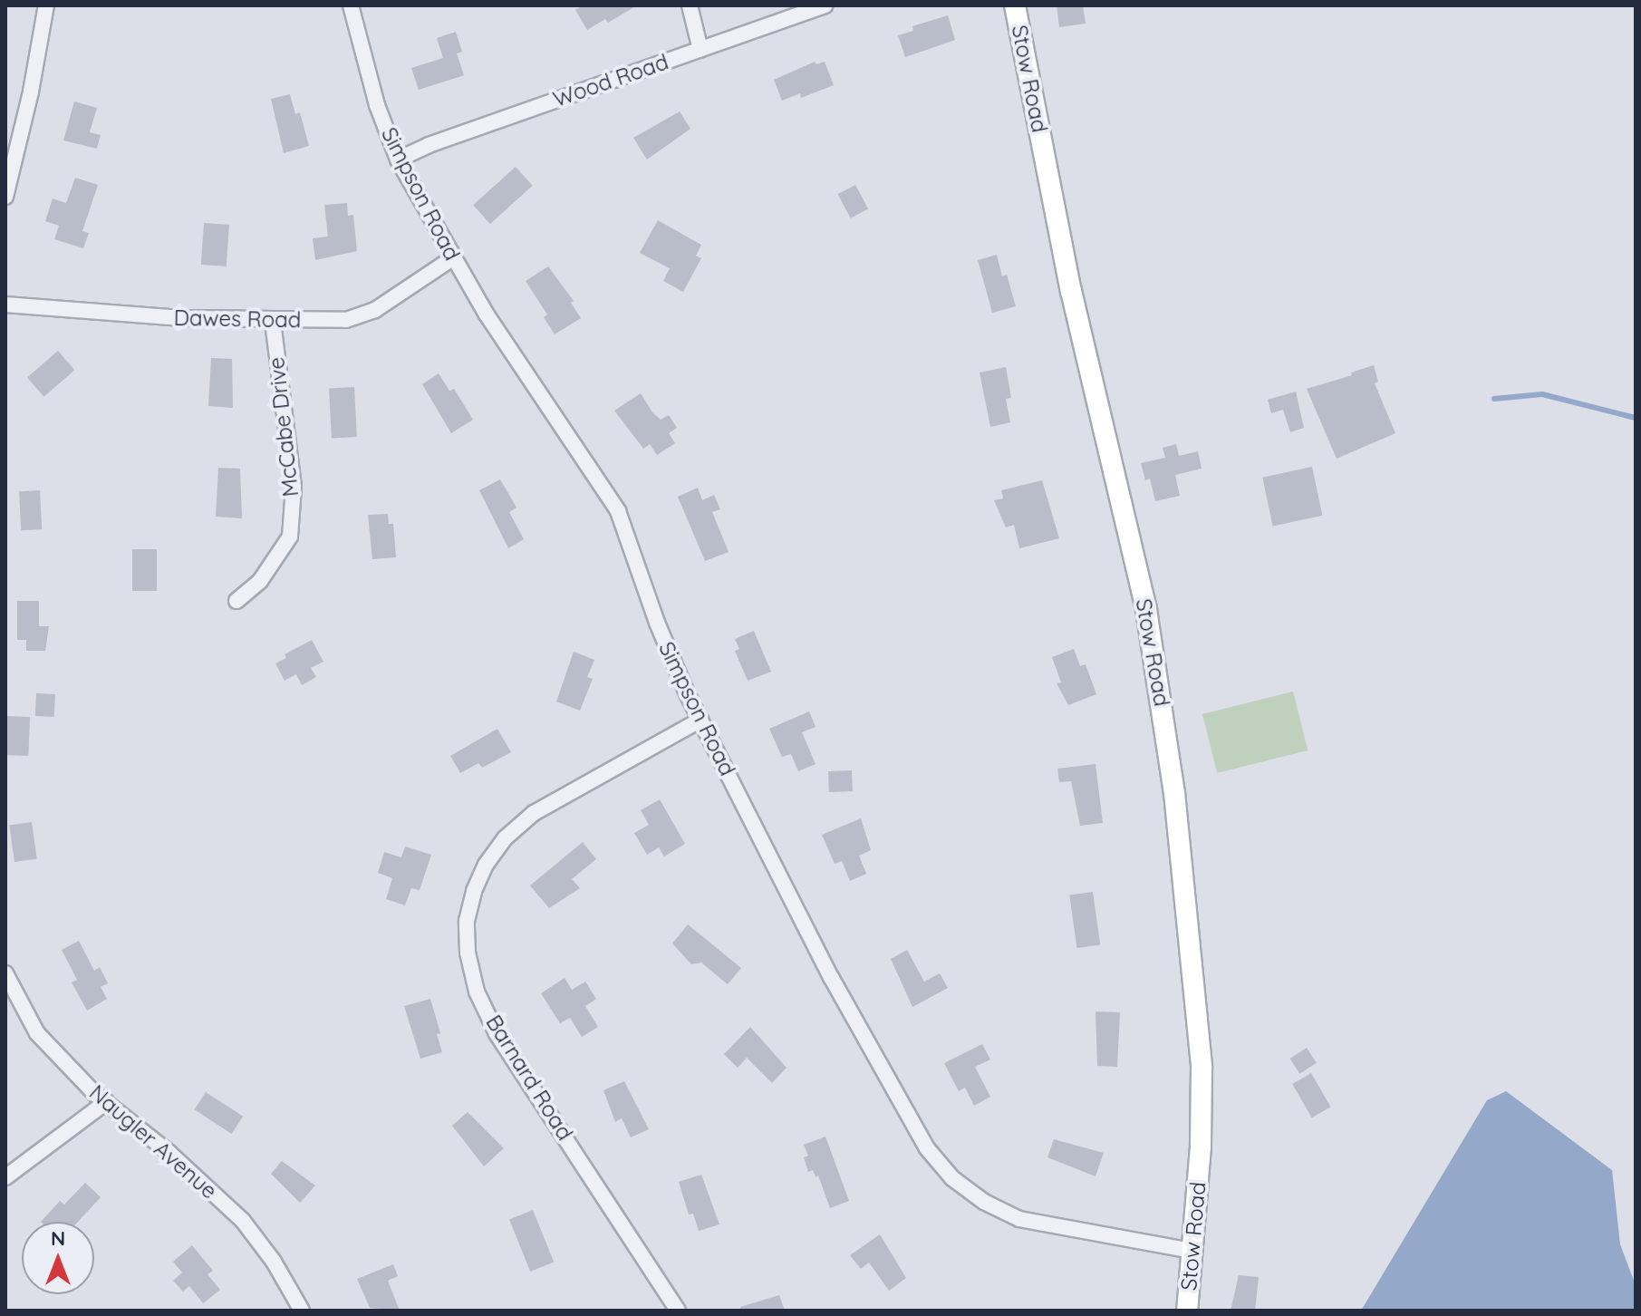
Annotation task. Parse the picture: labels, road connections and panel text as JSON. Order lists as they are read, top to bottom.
{
  "streets": {
    "street": [
      "Stow Road",
      "Wood Road",
      "Simpson Road",
      "Dawes Road",
      "McCabe Drive",
      "Barnard Road",
      "Naugler Avenue"
    ]
  },
  "crossings": [
    ["Stow Road", "Simpson Road"],
    ["Wood Road", "Simpson Road"],
    ["Simpson Road", "Dawes Road"],
    ["Simpson Road", "Barnard Road"],
    ["Dawes Road", "McCabe Drive"]
  ],
  "north": "top"
}
